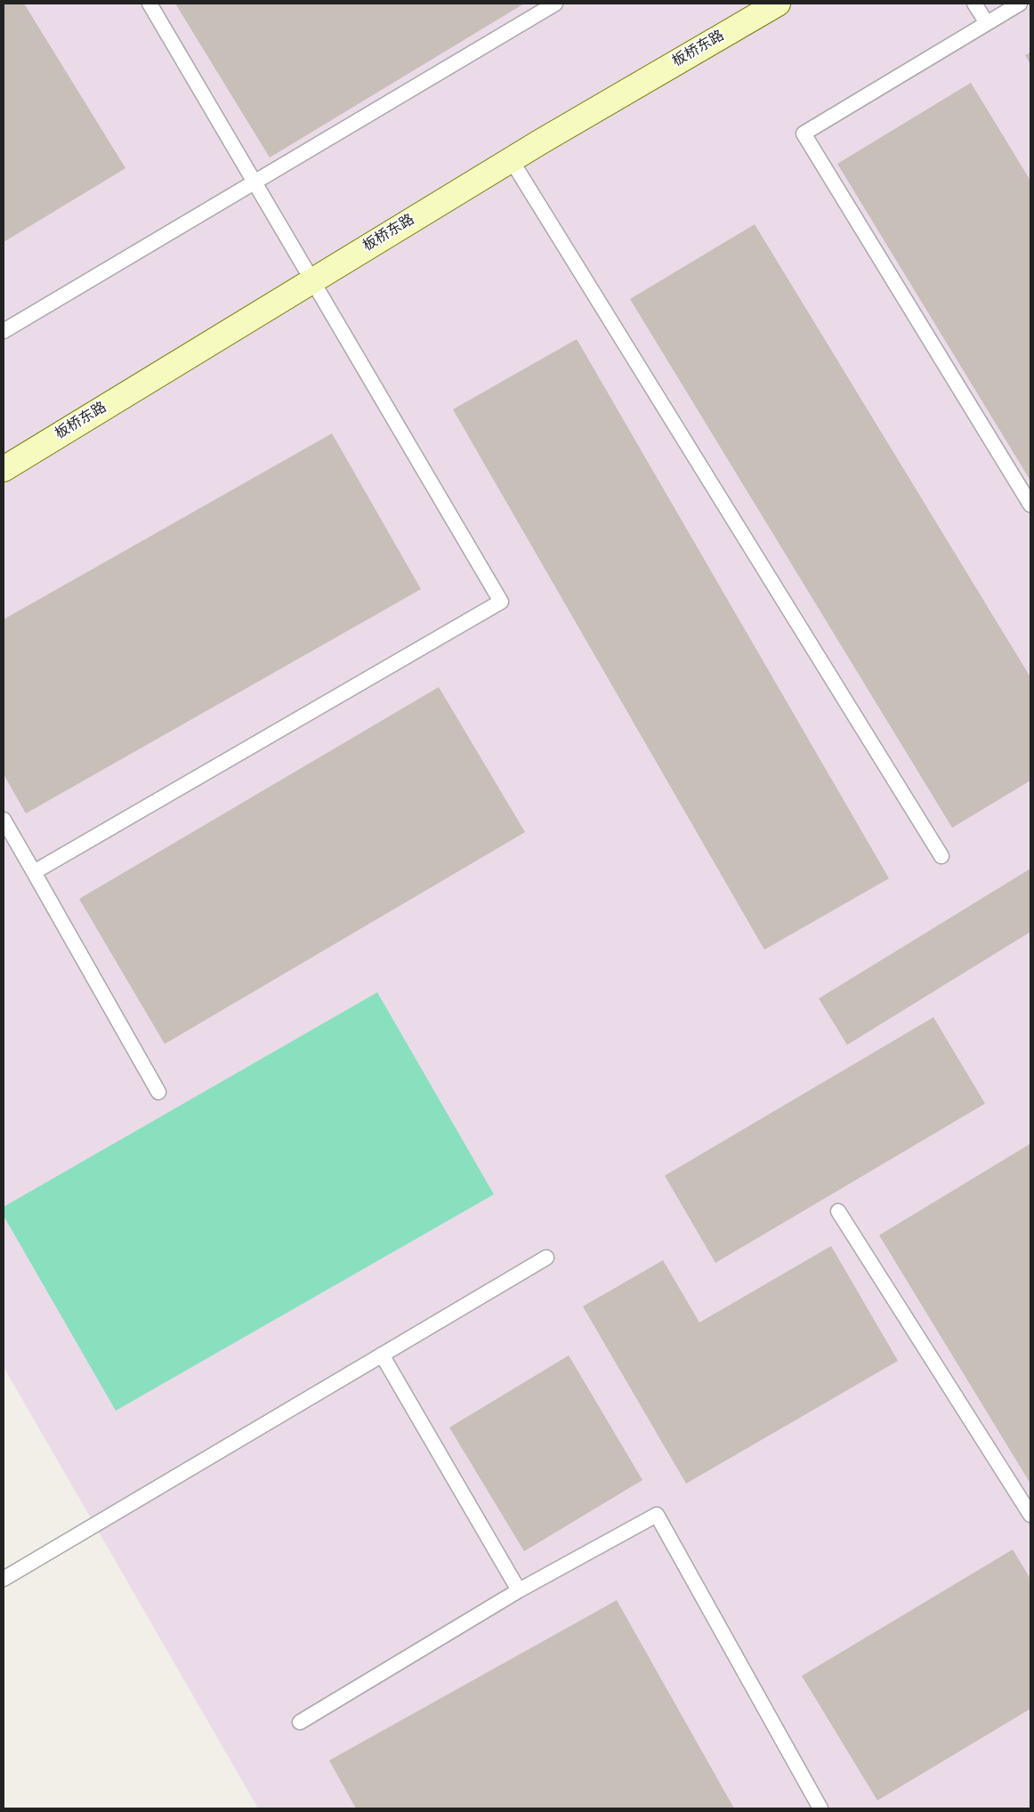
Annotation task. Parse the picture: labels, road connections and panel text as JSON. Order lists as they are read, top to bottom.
{
  "streets": {
    "street": ["板桥东路"]
  }
}
